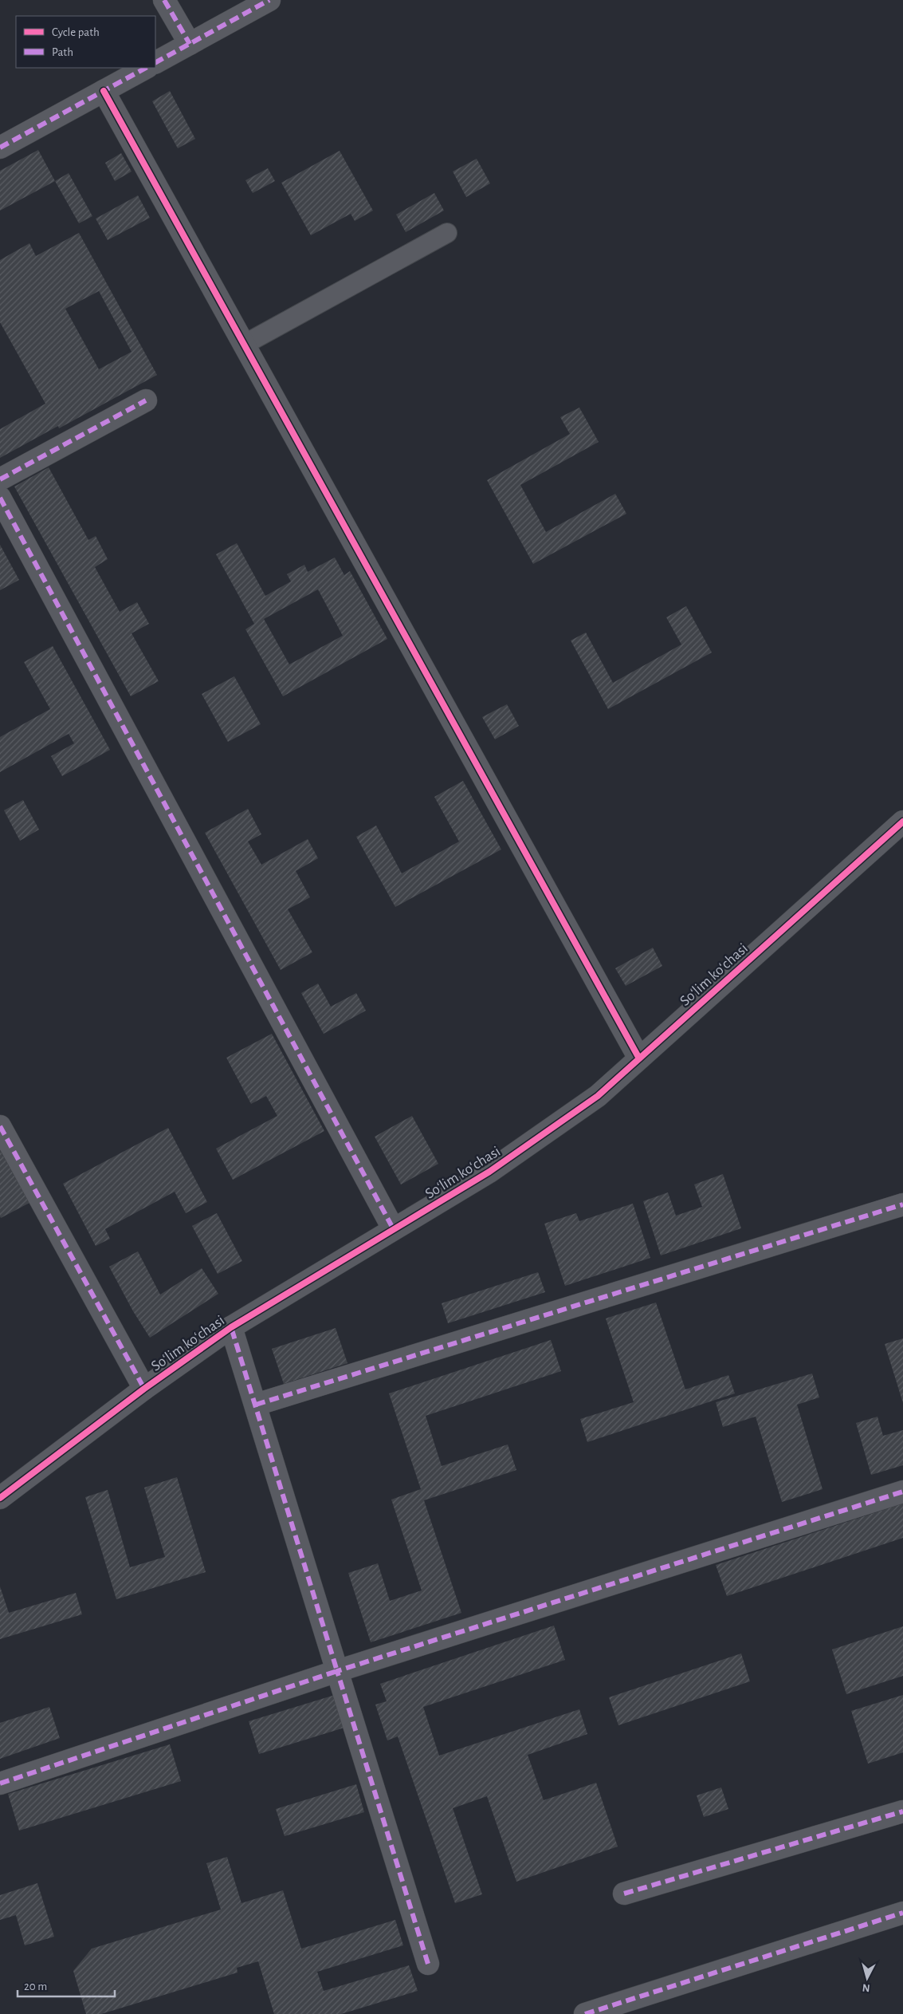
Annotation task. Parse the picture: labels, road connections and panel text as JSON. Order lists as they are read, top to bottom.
{
  "streets": {
    "street": ["Soʻlim koʻchasi"]
  },
  "legend": ["Cycle path", "Path"],
  "scale_bar": "20 m",
  "north": "bottom"
}
